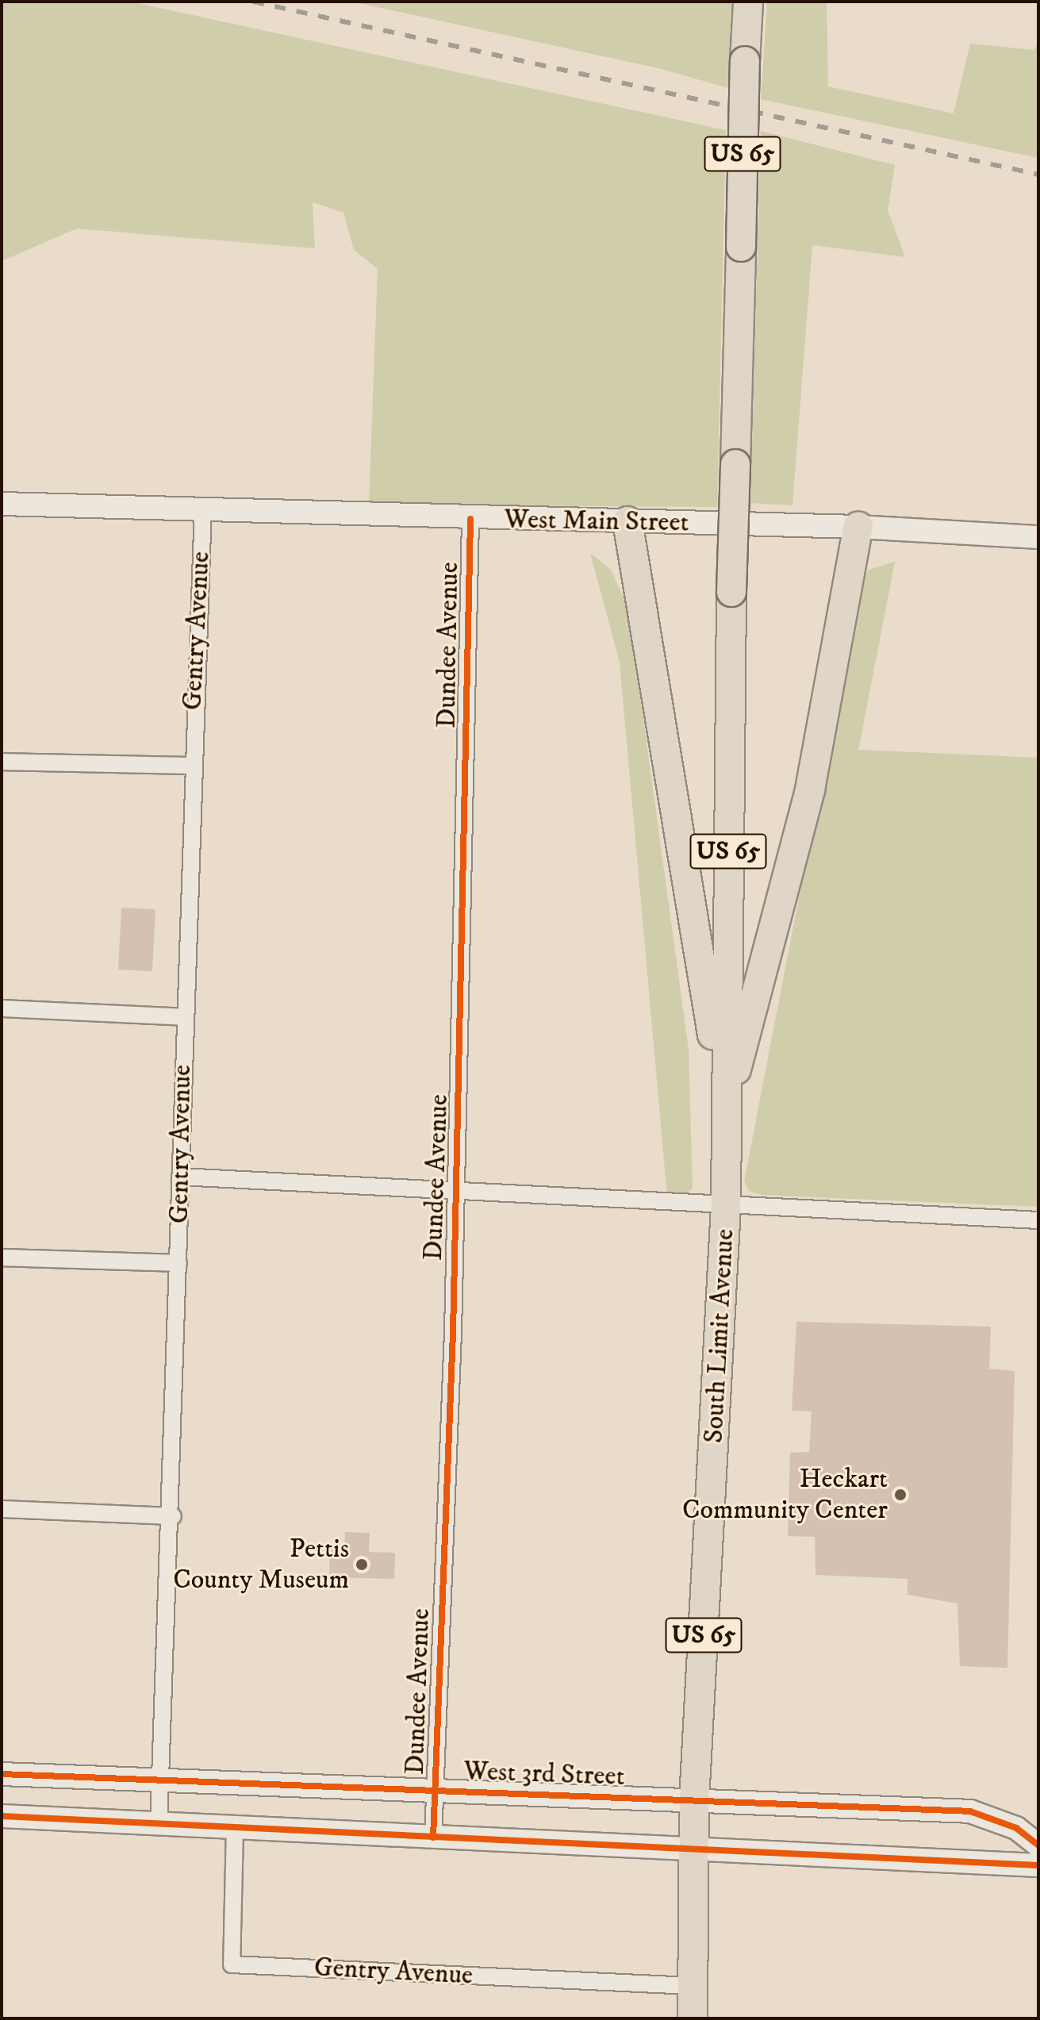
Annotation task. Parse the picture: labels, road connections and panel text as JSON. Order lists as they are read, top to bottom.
{
  "streets": {
    "highway": ["US 65", "South Limit Avenue"],
    "street": [
      "West Main Street",
      "Gentry Avenue",
      "Dundee Avenue",
      "West 3rd Street"
    ]
  },
  "crossings": [
    ["US 65", "South Limit Avenue"],
    ["West Main Street", "Gentry Avenue"],
    ["West Main Street", "Dundee Avenue"],
    ["Gentry Avenue", "South Limit Avenue"],
    ["Gentry Avenue", "West 3rd Street"],
    ["Dundee Avenue", "West 3rd Street"],
    ["South Limit Avenue", "West 3rd Street"]
  ],
  "places": ["Heckart Community Center", "Pettis County Museum"]
}
